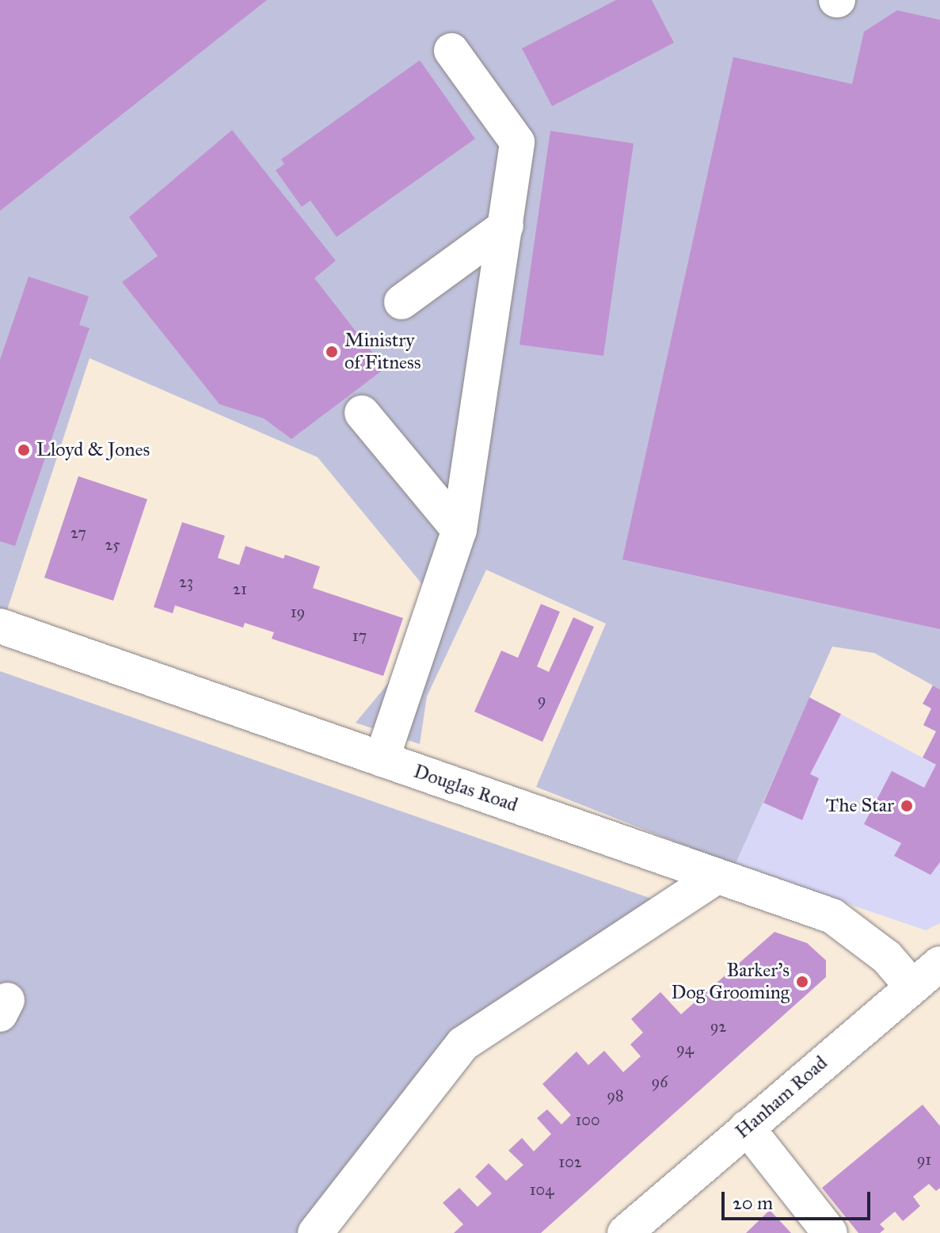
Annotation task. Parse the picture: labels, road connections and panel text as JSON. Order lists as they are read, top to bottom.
{
  "streets": {
    "street": ["Douglas Road", "Hanham Road"]
  },
  "crossings": [
    ["Douglas Road", "Hanham Road"]
  ],
  "places": [
    "Ministry of Fitness",
    "Lloyd & Jones",
    "The Star",
    "Barker's Dog Grooming"
  ],
  "house_numbers": [
    "27",
    "25",
    "23",
    "21",
    "19",
    "17",
    "9",
    "92",
    "94",
    "96",
    "98",
    "100",
    "91",
    "102",
    "104"
  ],
  "scale_bar": "20 m"
}
